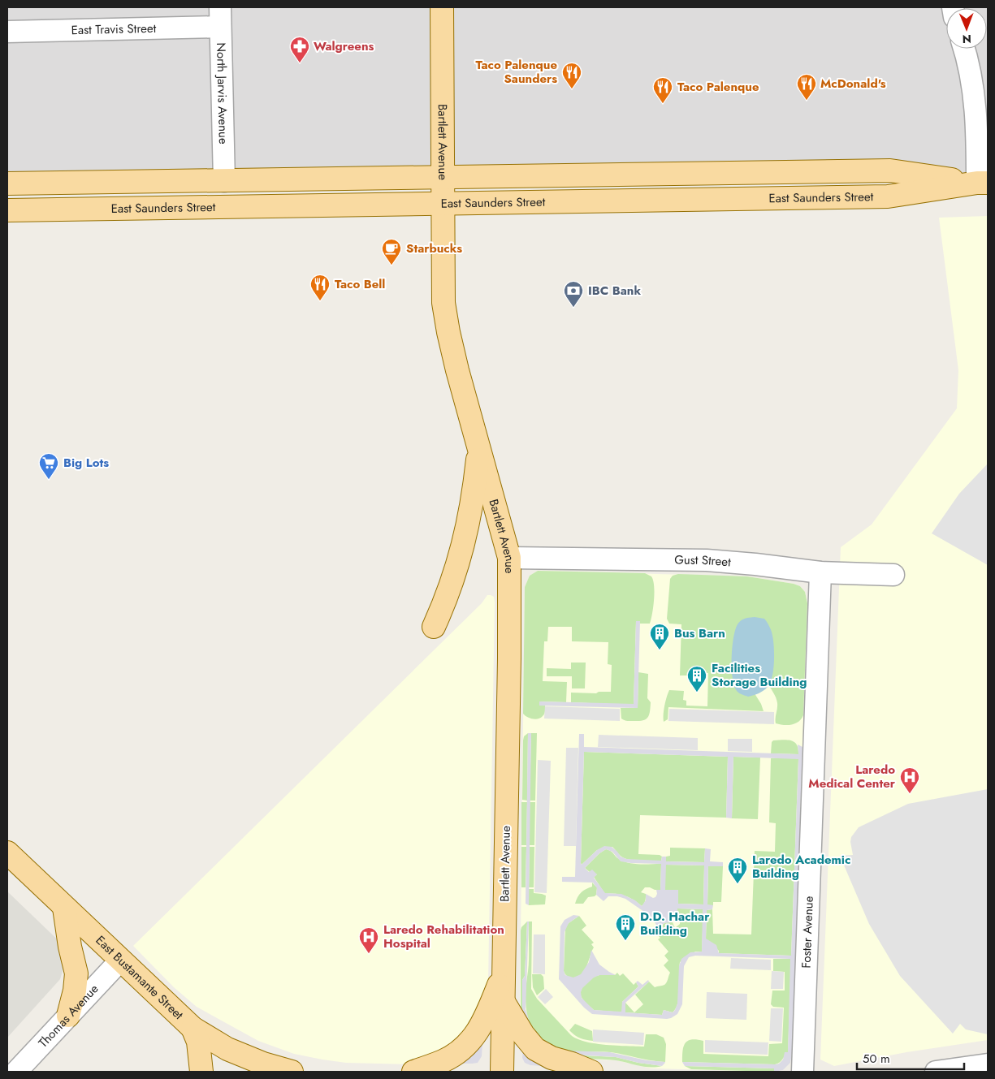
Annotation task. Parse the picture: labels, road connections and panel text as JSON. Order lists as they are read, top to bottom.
{
  "streets": {
    "main road": ["Bartlett Avenue", "East Saunders Street", "East Bustamante Street"],
    "street": [
      "East Travis Street",
      "North Jarvis Avenue",
      "Gust Street",
      "Foster Avenue",
      "Thomas Avenue"
    ]
  },
  "crossings": [
    ["East Travis Street", "North Jarvis Avenue"],
    ["North Jarvis Avenue", "East Saunders Street"],
    ["Bartlett Avenue", "East Saunders Street"],
    ["Bartlett Avenue", "Gust Street"],
    ["Gust Street", "Foster Avenue"],
    ["East Bustamante Street", "Thomas Avenue"]
  ],
  "places": {
    "pharmacy": ["Walgreens"],
    "restaurant": [
      "Taco Palenque Saunders",
      "McDonald's",
      "Taco Palenque",
      "Taco Bell"
    ],
    "cafe": ["Starbucks"],
    "bank": ["IBC Bank"],
    "supermarket": ["Big Lots"],
    "building": [
      "Bus Barn",
      "Facilities Storage Building",
      "Laredo Academic Building",
      "D.D. Hachar Building"
    ],
    "hospital": ["Laredo Medical Center", "Laredo Rehabilitation Hospital"]
  },
  "scale_bar": "50 m",
  "north": "bottom"
}
